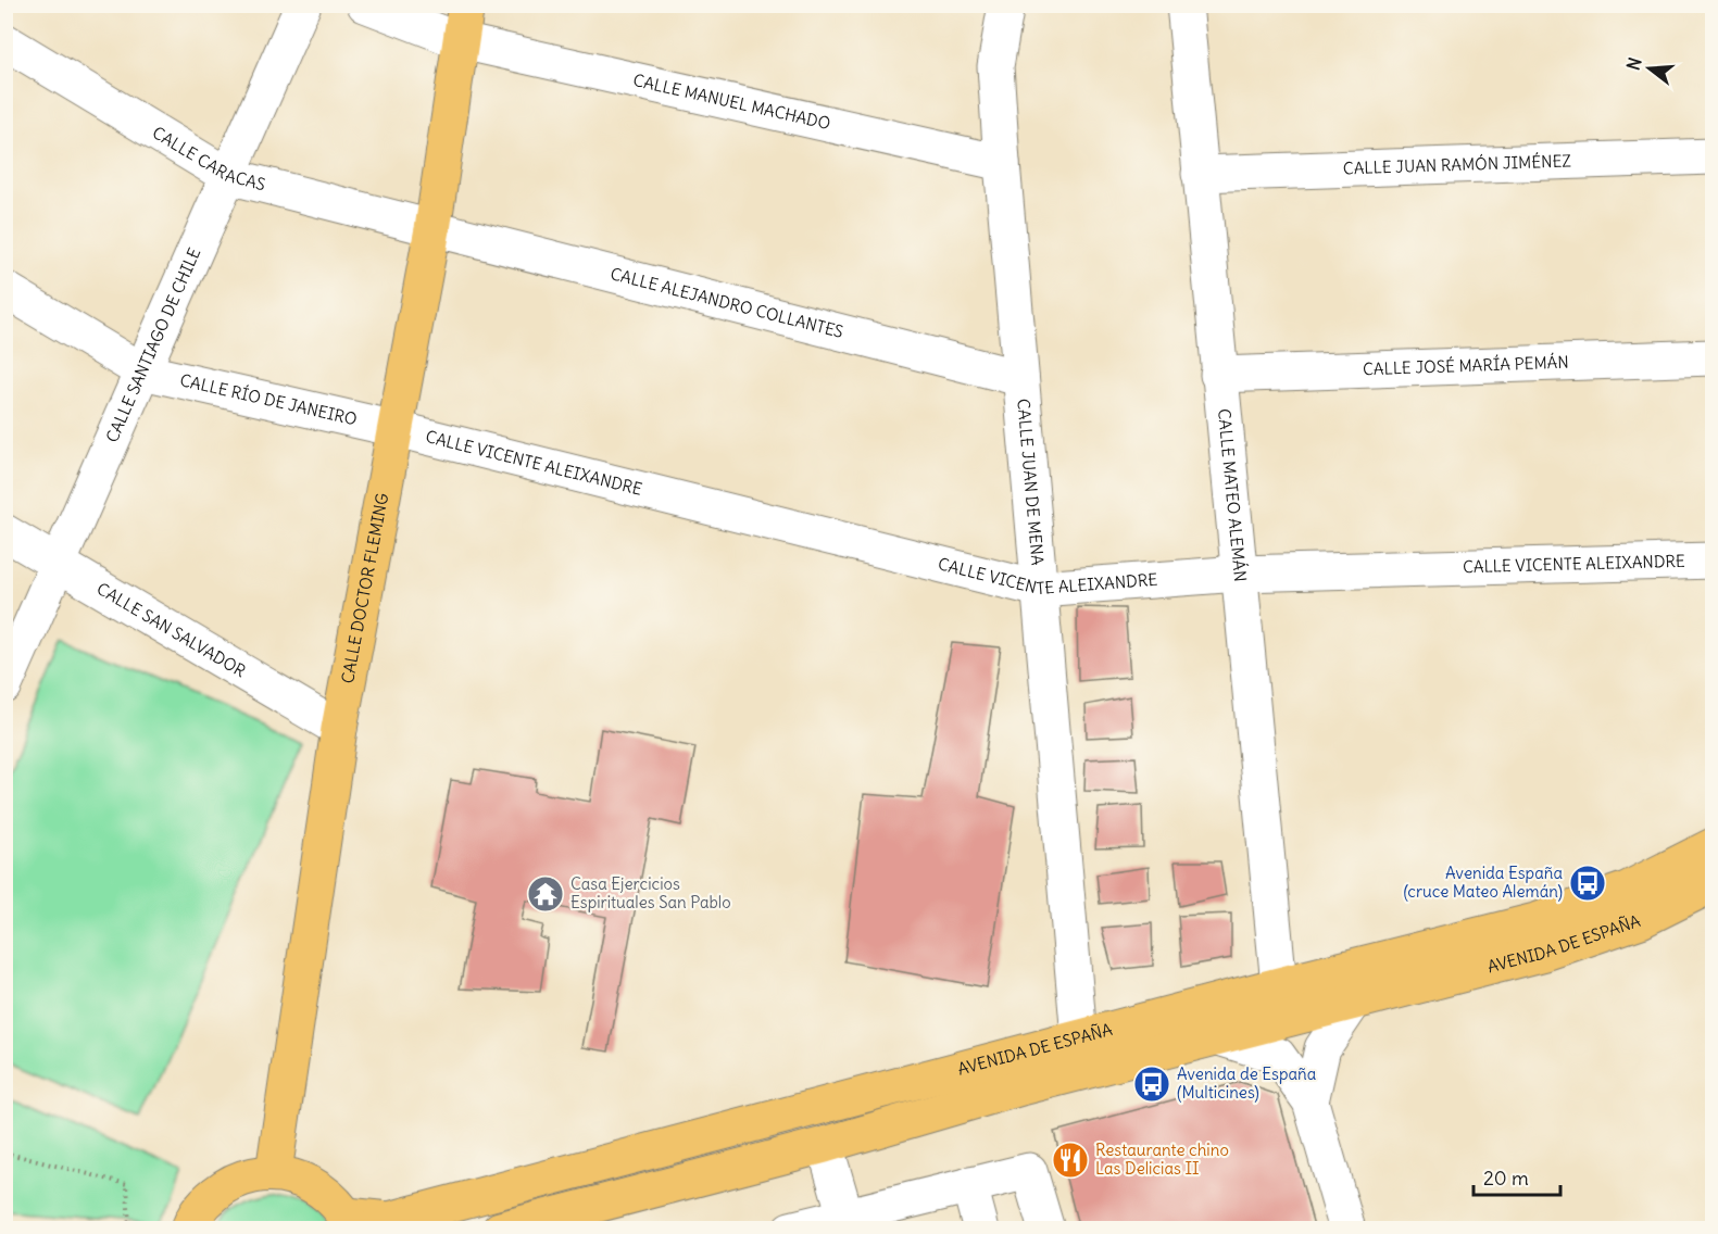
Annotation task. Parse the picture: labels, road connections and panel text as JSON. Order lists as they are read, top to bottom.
{
  "streets": {
    "main road": ["CALLE DOCTOR FLEMING", "AVENIDA DE ESPAÑA"],
    "street": [
      "CALLE MANUEL MACHADO",
      "CALLE CARACAS",
      "CALLE JUAN RAMÓN JIMÉNEZ",
      "CALLE ALEJANDRO COLLANTES",
      "CALLE SANTIAGO DE CHILE",
      "CALLE JOSÉ MARÍA PEMÁN",
      "CALLE RÍO DE JANEIRO",
      "CALLE VICENTE ALEIXANDRE",
      "CALLE JUAN DE MENA",
      "CALLE MATEO ALEMÁN",
      "CALLE SAN SALVADOR"
    ]
  },
  "crossings": [
    ["CALLE MANUEL MACHADO", "CALLE JUAN DE MENA"],
    ["CALLE MANUEL MACHADO", "CALLE DOCTOR FLEMING"],
    ["CALLE CARACAS", "CALLE ALEJANDRO COLLANTES"],
    ["CALLE CARACAS", "CALLE SANTIAGO DE CHILE"],
    ["CALLE CARACAS", "CALLE DOCTOR FLEMING"],
    ["CALLE JUAN RAMÓN JIMÉNEZ", "CALLE MATEO ALEMÁN"],
    ["CALLE ALEJANDRO COLLANTES", "CALLE JUAN DE MENA"],
    ["CALLE ALEJANDRO COLLANTES", "CALLE DOCTOR FLEMING"],
    ["CALLE SANTIAGO DE CHILE", "CALLE RÍO DE JANEIRO"],
    ["CALLE SANTIAGO DE CHILE", "CALLE SAN SALVADOR"],
    ["CALLE JOSÉ MARÍA PEMÁN", "CALLE MATEO ALEMÁN"],
    ["CALLE RÍO DE JANEIRO", "CALLE VICENTE ALEIXANDRE"],
    ["CALLE RÍO DE JANEIRO", "CALLE DOCTOR FLEMING"],
    ["CALLE VICENTE ALEIXANDRE", "CALLE JUAN DE MENA"],
    ["CALLE VICENTE ALEIXANDRE", "CALLE MATEO ALEMÁN"],
    ["CALLE VICENTE ALEIXANDRE", "CALLE DOCTOR FLEMING"],
    ["CALLE JUAN DE MENA", "AVENIDA DE ESPAÑA"],
    ["CALLE MATEO ALEMÁN", "AVENIDA DE ESPAÑA"],
    ["CALLE DOCTOR FLEMING", "CALLE SAN SALVADOR"]
  ],
  "places": {
    "bus stop": ["Avenida España (cruce Mateo Alemán)", "Avenida de España (Multicines)"],
    "temple": ["Casa Ejercicios Espirituales San Pablo"],
    "restaurant": ["Restaurante chino Las Delicias II"]
  },
  "scale_bar": "20 m",
  "north": "left"
}
